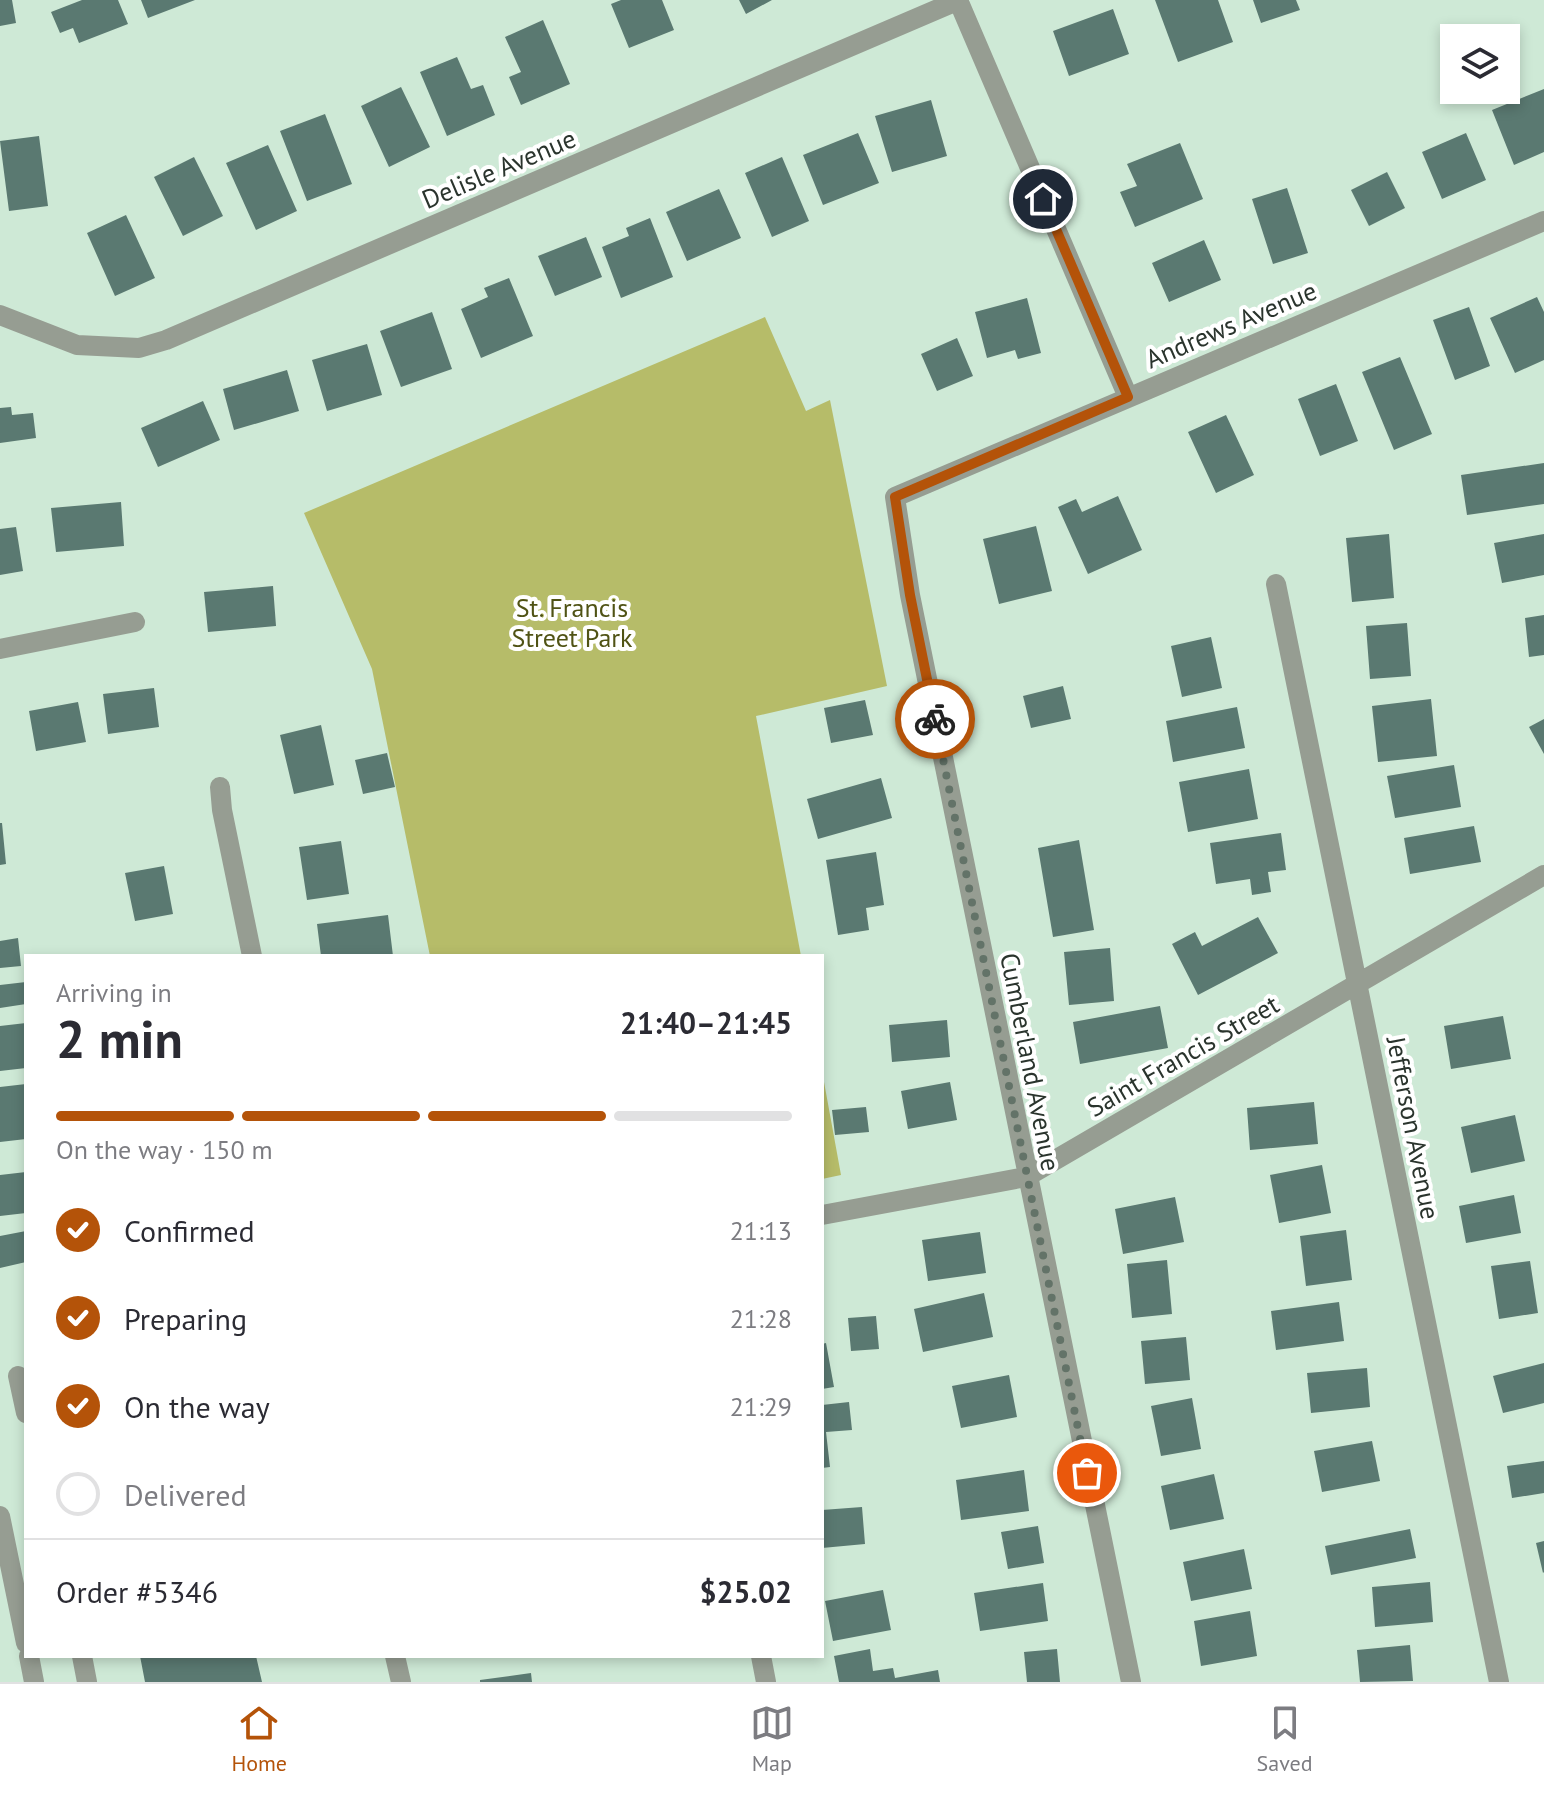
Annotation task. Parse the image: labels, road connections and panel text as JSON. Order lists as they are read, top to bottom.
{
  "streets": {
    "street": [
      "Delisle Avenue",
      "Andrews Avenue",
      "Saint Francis Street",
      "Cumberland Avenue",
      "Jefferson Avenue"
    ]
  },
  "crossings": [
    ["Andrews Avenue", "Cumberland Avenue"],
    ["Saint Francis Street", "Cumberland Avenue"],
    ["Saint Francis Street", "Jefferson Avenue"]
  ],
  "parks": ["St. Francis Street Park"],
  "page": {
    "heading": ["2 min", "Arriving in", "21:40–21:45"],
    "panel": ["Order #5346", "$25.02"],
    "bar": "On the way · 150 m",
    "list": [
      ["Confirmed", "21:13"],
      ["Preparing", "21:28"],
      ["On the way", "21:29"],
      "Delivered"
    ],
    "tabs": ["Home", "Map", "Saved"]
  }
}
